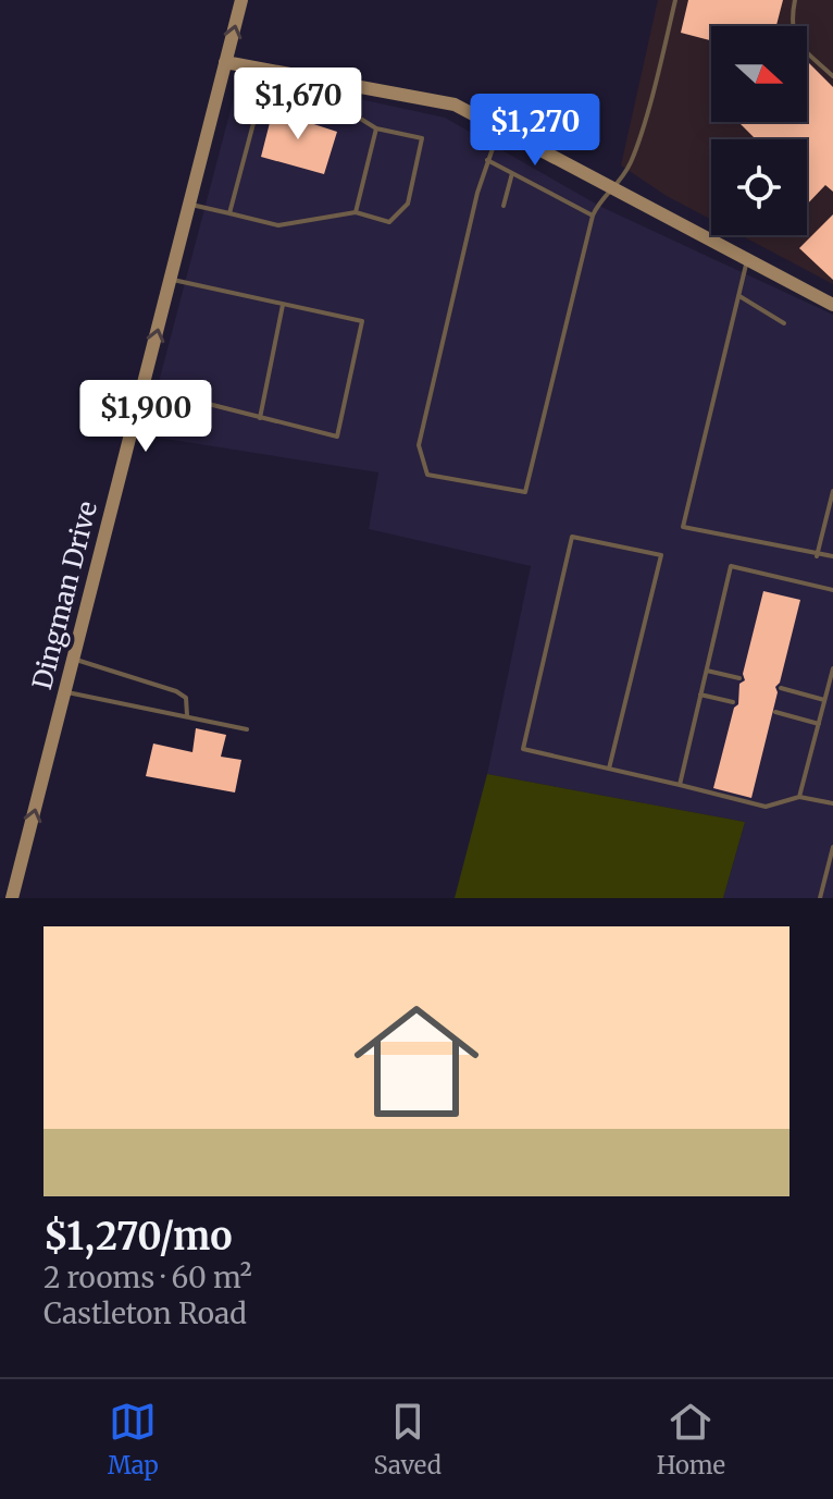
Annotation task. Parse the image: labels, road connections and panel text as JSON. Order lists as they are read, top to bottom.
{
  "streets": {
    "main road": ["Dingman Drive"]
  },
  "one_way": ["Dingman Drive"],
  "north": "right",
  "page": {
    "price": ["$1,670", "$1,270", "$1,900"],
    "list": [
      {
        "name": "$1,270/mo",
        "note": "2 rooms · 60 m² · Castleton Road"
      }
    ],
    "tabs": ["Map", "Saved", "Home"]
  }
}
